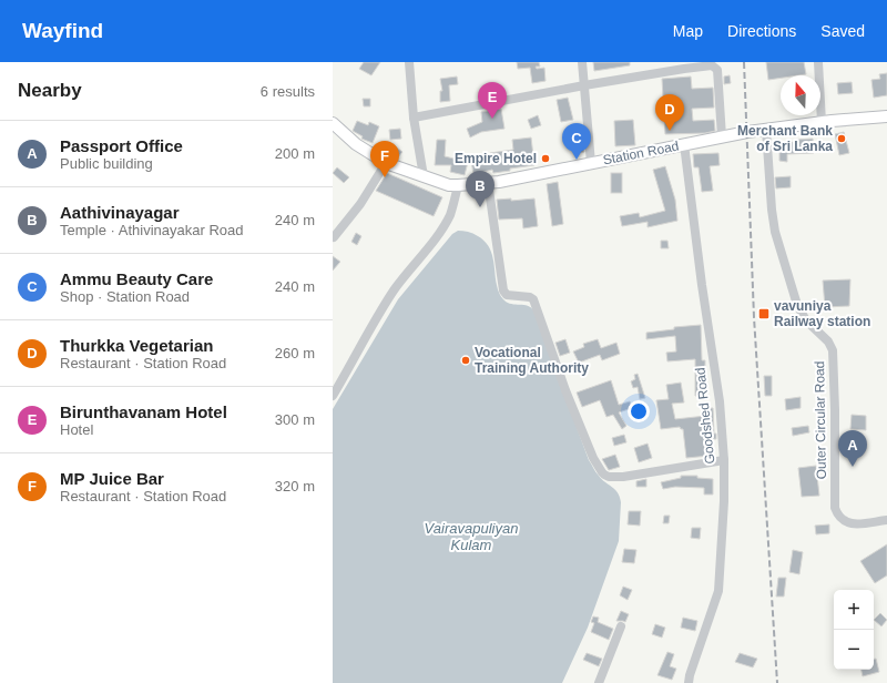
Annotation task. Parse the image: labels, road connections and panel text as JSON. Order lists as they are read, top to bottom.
{
  "streets": {
    "main road": ["Station Road"],
    "street": ["Goodshed Road", "Outer Circular Road"]
  },
  "crossings": [
    ["Station Road", "Goodshed Road"],
    ["Station Road", "Outer Circular Road"]
  ],
  "water": ["Vairavapuliyan Kulam"],
  "places": {
    "other": ["Merchant Bank of Sri Lanka", "Empire Hotel", "Vocational Training Authority"],
    "transit": ["vavuniya Railway station"]
  },
  "north": "top",
  "page": {
    "header": "Wayfind",
    "nav": ["Map", "Directions", "Saved"],
    "heading": ["Nearby", "6 results"],
    "pins": [
      "E",
      "D",
      "C",
      "F",
      "B",
      "A"
    ],
    "list": [
      {
        "mark": "A",
        "name": "Passport Office",
        "note": "Public building",
        "value": "200 m"
      },
      {
        "mark": "B",
        "name": "Aathivinayagar",
        "note": "Temple · Athivinayakar Road",
        "value": "240 m"
      },
      {
        "mark": "C",
        "name": "Ammu Beauty Care",
        "note": "Shop · Station Road",
        "value": "240 m"
      },
      {
        "mark": "D",
        "name": "Thurkka Vegetarian",
        "note": "Restaurant · Station Road",
        "value": "260 m"
      },
      {
        "mark": "E",
        "name": "Birunthavanam Hotel",
        "note": "Hotel",
        "value": "300 m"
      },
      {
        "mark": "F",
        "name": "MP Juice Bar",
        "note": "Restaurant · Station Road",
        "value": "320 m"
      }
    ],
    "map_buttons": ["+", "−"]
  }
}
